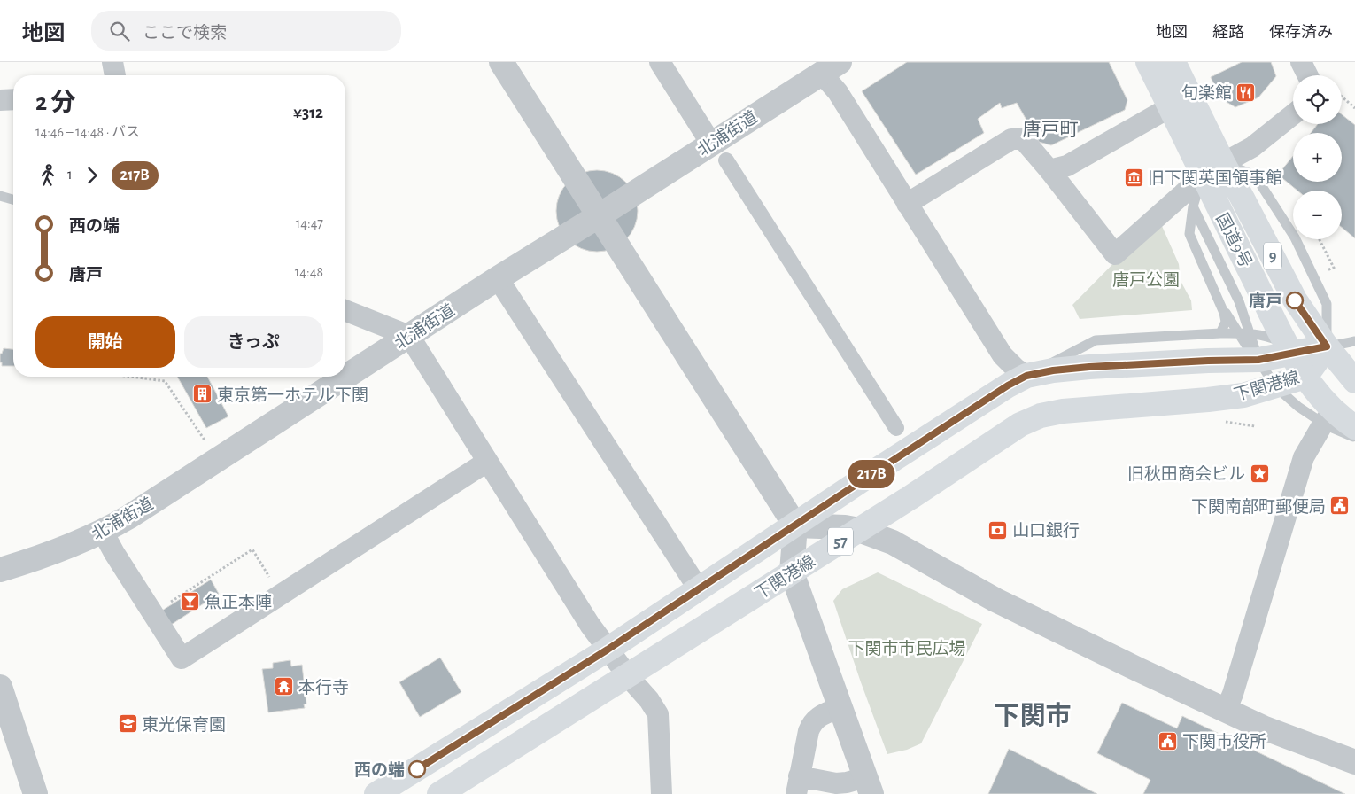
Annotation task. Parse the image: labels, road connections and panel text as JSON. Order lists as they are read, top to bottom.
{
  "streets": {
    "main road": [
      "国道9号",
      "9",
      "下関港線",
      "57"
    ],
    "street": ["北浦街道"]
  },
  "crossings": [
    ["国道9号", "下関港線"]
  ],
  "districts": ["唐戸町", "下関市"],
  "parks": ["唐戸公園", "下関市市民広場"],
  "places": {
    "restaurant": ["旬楽館"],
    "museum": ["旧下関英国領事館"],
    "other": ["唐戸", "西の端"],
    "building": ["東京第一ホテル下関"],
    "place": ["旧秋田商会ビル"],
    "public building": ["下関南部町郵便局", "下関市役所"],
    "bank": ["山口銀行"],
    "bar": ["魚正本陣"],
    "temple": ["本行寺"],
    "school or university": ["東光保育園"]
  },
  "lines": ["bus line 217B"],
  "page": {
    "header": "地図",
    "search": "ここで検索",
    "nav": ["地図", "経路", "保存済み"],
    "on_map": "217B",
    "map_buttons": ["+", "−"],
    "heading": ["2 分", "14:46 – 14:48 · バス", "¥312"],
    "legs": ["1", "217B"],
    "list": [
      {
        "name": "西の端",
        "value": "14:47"
      },
      {
        "name": "唐戸",
        "value": "14:48"
      }
    ],
    "buttons": ["開始", "きっぷ"]
  }
}
